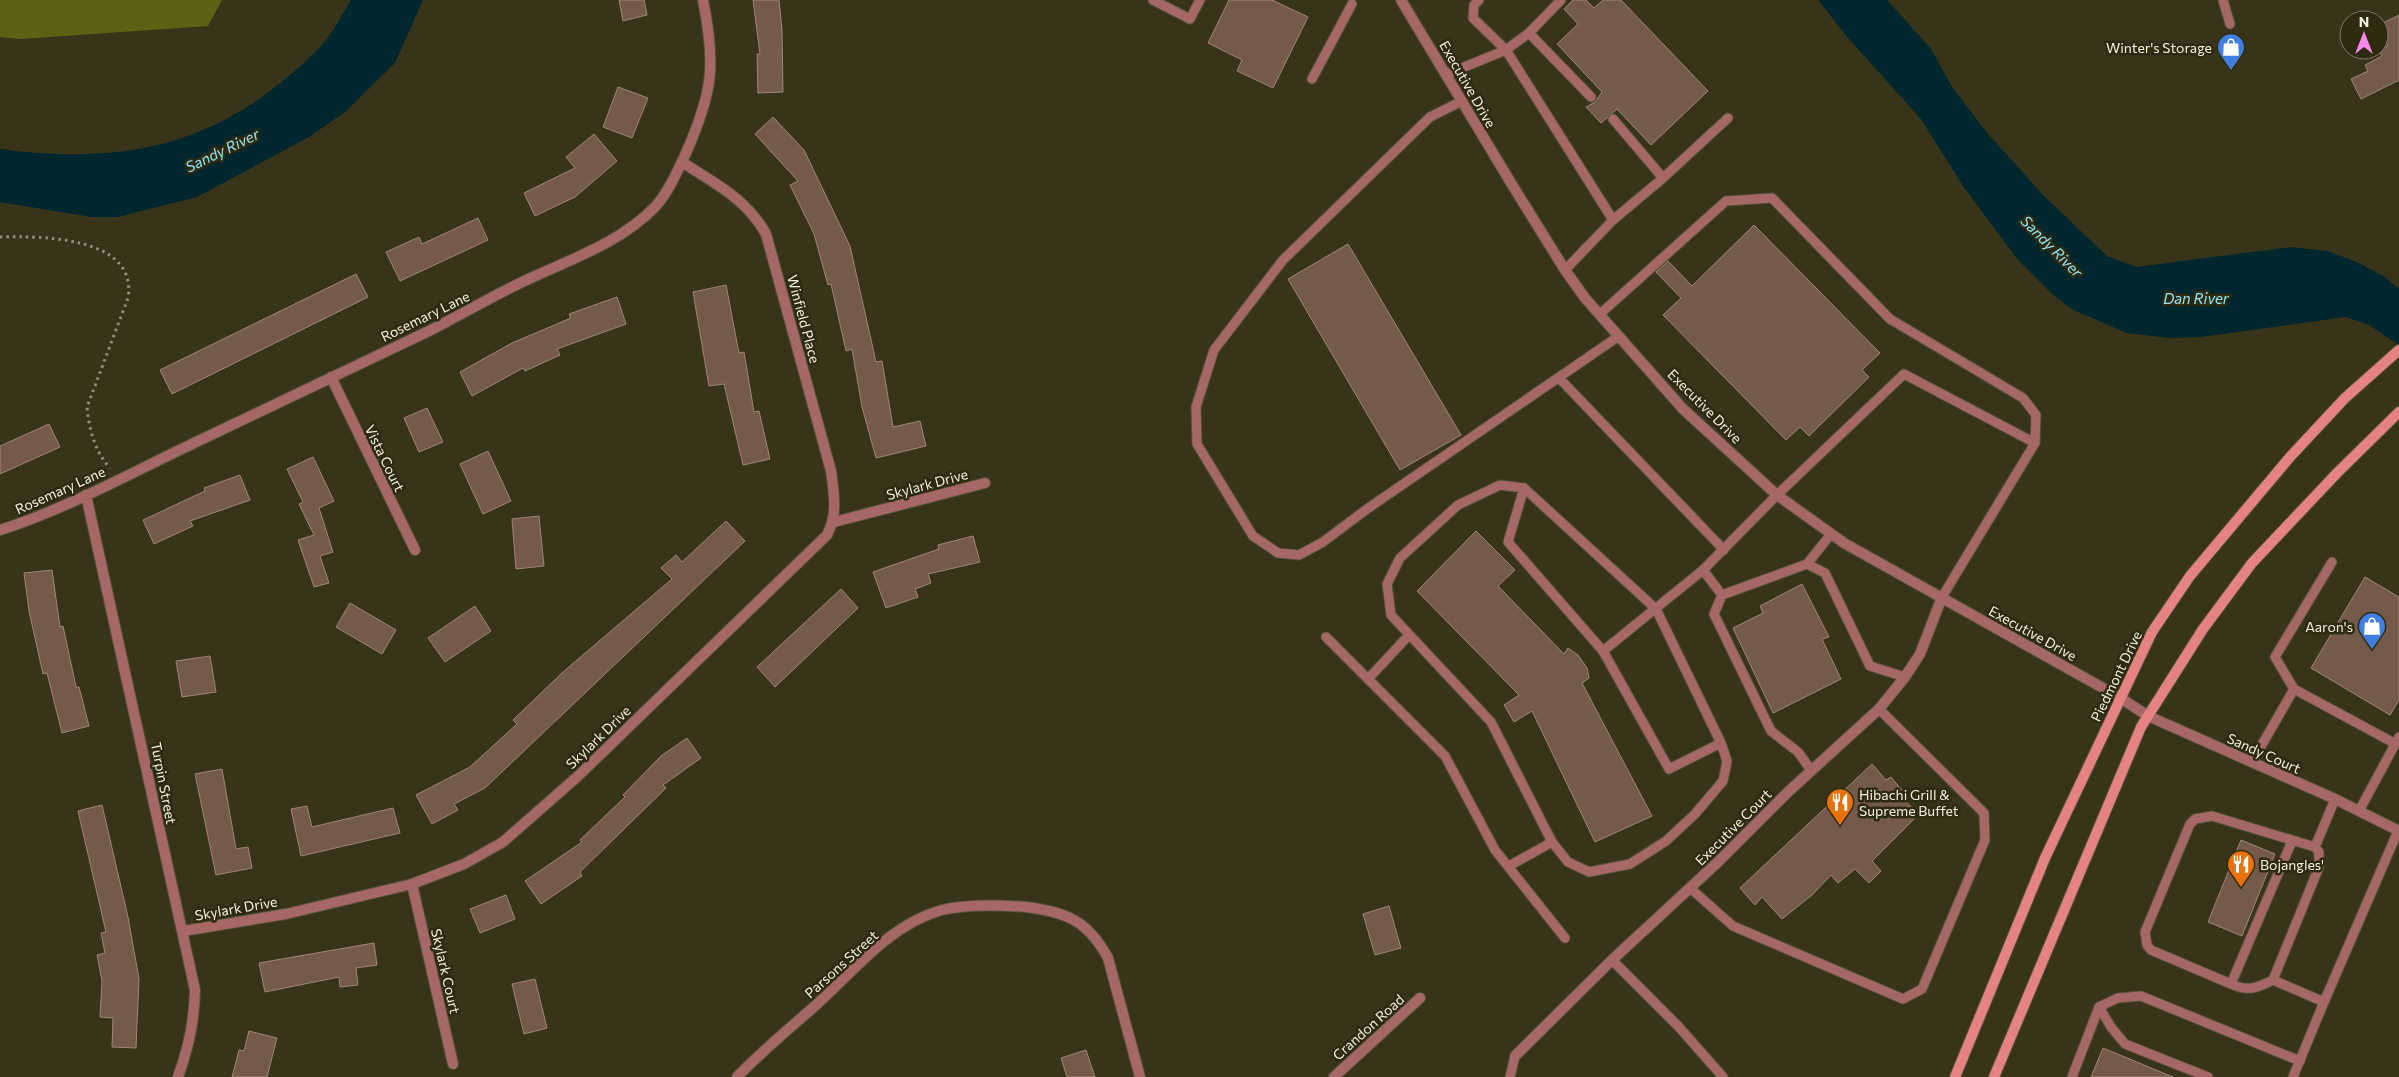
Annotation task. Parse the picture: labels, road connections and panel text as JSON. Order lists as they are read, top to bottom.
{
  "streets": {
    "main road": ["Piedmont Drive"],
    "street": [
      "Executive Drive",
      "Rosemary Lane",
      "Winfield Place",
      "Vista Court",
      "Skylark Drive",
      "Sandy Court",
      "Turpin Street",
      "Executive Court",
      "Parsons Street",
      "Skylark Court",
      "Crandon Road"
    ]
  },
  "crossings": [
    ["Executive Drive", "Piedmont Drive"],
    ["Executive Drive", "Sandy Court"],
    ["Executive Drive", "Executive Court"],
    ["Rosemary Lane", "Winfield Place"],
    ["Rosemary Lane", "Vista Court"],
    ["Rosemary Lane", "Turpin Street"],
    ["Winfield Place", "Skylark Drive"],
    ["Skylark Drive", "Turpin Street"],
    ["Skylark Drive", "Skylark Court"],
    ["Piedmont Drive", "Sandy Court"]
  ],
  "water": ["Sandy River", "Dan River"],
  "places": {
    "shop": ["Winter's Storage", "Aaron's"],
    "restaurant": ["Hibachi Grill & Supreme Buffet", "Bojangles'"]
  },
  "north": "top"
}
